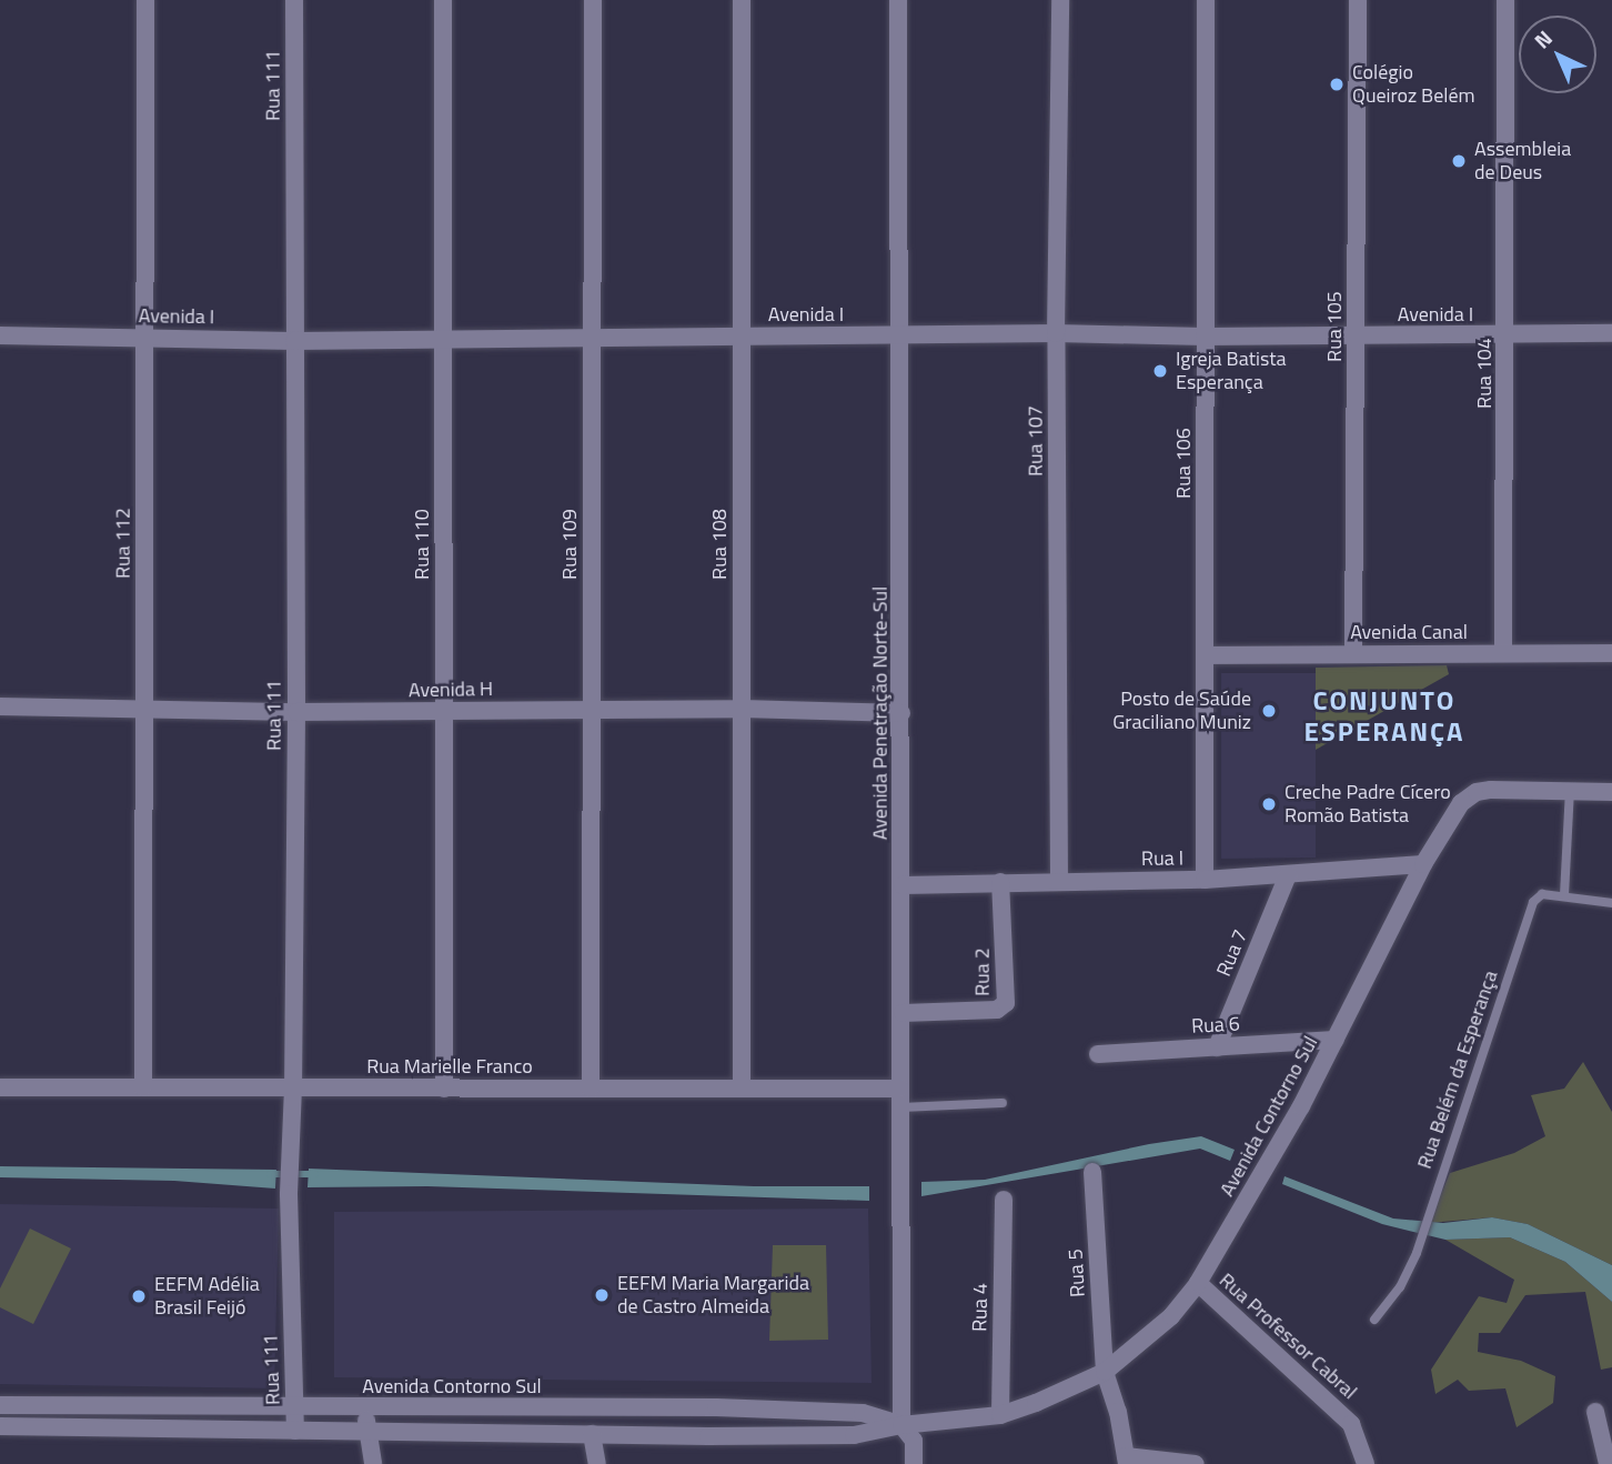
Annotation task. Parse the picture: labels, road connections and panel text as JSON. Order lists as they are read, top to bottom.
{
  "streets": {
    "street": [
      "Rua 111",
      "Avenida I",
      "Rua 105",
      "Rua 104",
      "Rua 107",
      "Rua 106",
      "Rua 112",
      "Rua 110",
      "Rua 109",
      "Rua 108",
      "Avenida Canal",
      "Avenida H",
      "Avenida Penetração Norte-Sul",
      "Rua I",
      "Rua 7",
      "Rua 2",
      "Rua 6",
      "Rua Marielle Franco",
      "Avenida Contorno Sul",
      "Rua 5",
      "Rua 4",
      "Rua Professor Cabral"
    ],
    "lane": ["Rua Belém da Esperança"]
  },
  "crossings": [
    ["Rua 111", "Avenida I"],
    ["Rua 111", "Avenida H"],
    ["Rua 111", "Rua Marielle Franco"],
    ["Rua 111", "Avenida Contorno Sul"],
    ["Avenida I", "Rua 105"],
    ["Avenida I", "Rua 104"],
    ["Avenida I", "Rua 107"],
    ["Avenida I", "Rua 106"],
    ["Avenida I", "Rua 112"],
    ["Avenida I", "Rua 110"],
    ["Avenida I", "Rua 109"],
    ["Avenida I", "Rua 108"],
    ["Avenida I", "Avenida Penetração Norte-Sul"],
    ["Rua 105", "Avenida Canal"],
    ["Rua 104", "Avenida Canal"],
    ["Rua 107", "Rua I"],
    ["Rua 106", "Avenida Canal"],
    ["Rua 106", "Rua I"],
    ["Rua 112", "Avenida H"],
    ["Rua 112", "Rua Marielle Franco"],
    ["Rua 110", "Avenida H"],
    ["Rua 110", "Rua Marielle Franco"],
    ["Rua 109", "Avenida H"],
    ["Rua 109", "Rua Marielle Franco"],
    ["Rua 108", "Avenida H"],
    ["Rua 108", "Rua Marielle Franco"],
    ["Avenida H", "Avenida Penetração Norte-Sul"],
    ["Avenida Penetração Norte-Sul", "Rua I"],
    ["Avenida Penetração Norte-Sul", "Rua 2"],
    ["Avenida Penetração Norte-Sul", "Rua Marielle Franco"],
    ["Avenida Penetração Norte-Sul", "Avenida Contorno Sul"],
    ["Rua I", "Rua 7"],
    ["Rua I", "Rua 2"],
    ["Rua I", "Avenida Contorno Sul"],
    ["Rua 7", "Rua 6"],
    ["Rua 6", "Avenida Contorno Sul"],
    ["Avenida Contorno Sul", "Rua 5"],
    ["Avenida Contorno Sul", "Rua 4"],
    ["Avenida Contorno Sul", "Rua Professor Cabral"]
  ],
  "districts": ["CONJUNTO ESPERANÇA"],
  "places": [
    "Colégio Queiroz Belém",
    "Assembleia de Deus",
    "Igreja Batista Esperança",
    "Posto de Saúde Graciliano Muniz",
    "Creche Padre Cícero Romão Batista",
    "EEFM Maria Margarida de Castro Almeida",
    "EEFM Adélia Brasil Feijó"
  ],
  "north": "top left"
}
